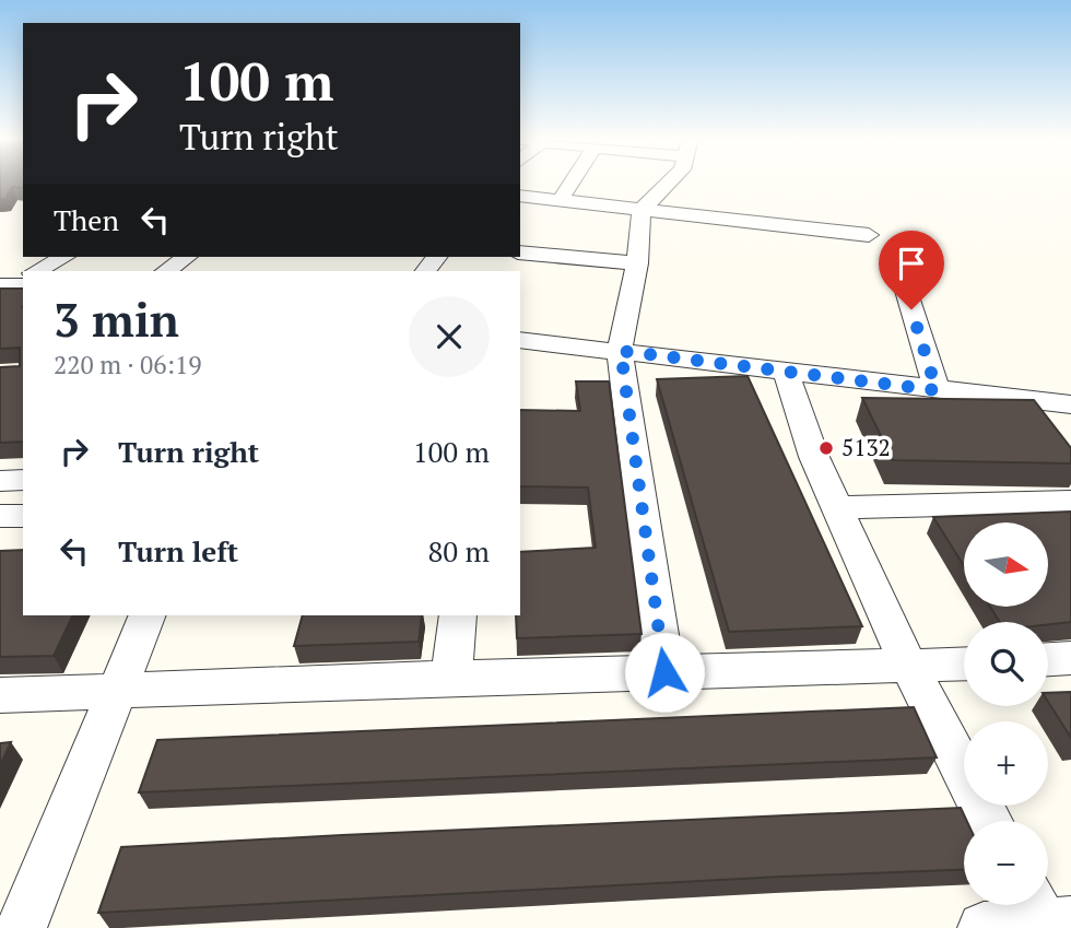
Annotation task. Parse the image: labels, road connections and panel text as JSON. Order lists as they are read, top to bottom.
{
  "places": ["5132"],
  "north": "right",
  "page": {
    "turn": ["100 m", "Turn right"],
    "then": "Then",
    "heading": ["3 min", "220 m · 06:19"],
    "list": [
      {
        "name": "Turn right",
        "value": "100 m"
      },
      {
        "name": "Turn left",
        "value": "80 m"
      }
    ],
    "map_buttons": ["+", "−"]
  }
}
